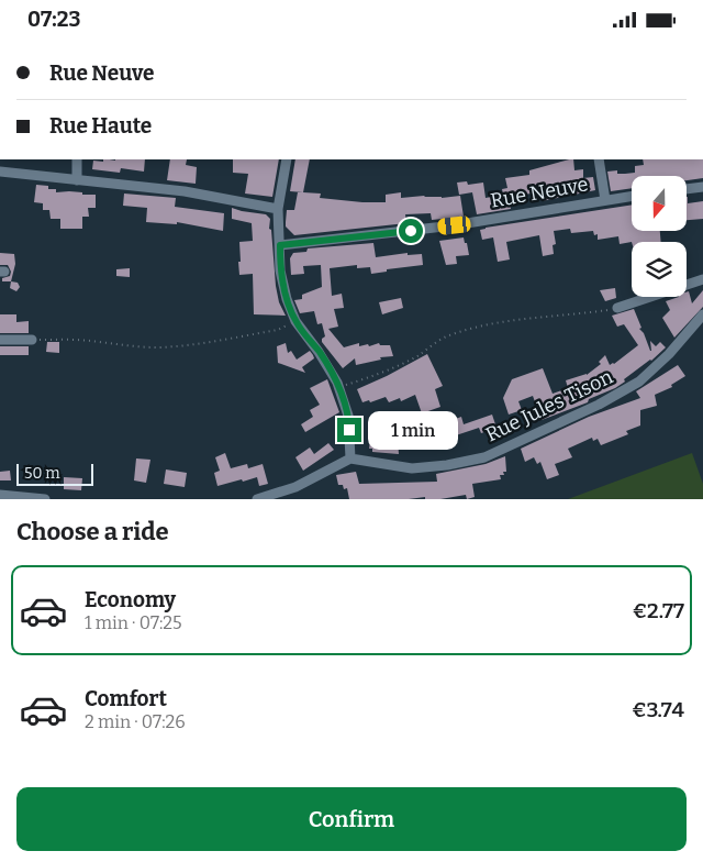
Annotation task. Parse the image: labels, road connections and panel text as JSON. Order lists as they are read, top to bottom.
{
  "streets": {
    "street": ["Rue Neuve", "Rue Jules Tison"]
  },
  "scale_bar": "50 m",
  "north": "bottom",
  "page": {
    "status": "07:23",
    "banner": ["Rue Neuve", "Rue Haute"],
    "bubble": "1 min",
    "scale": "50 m",
    "heading": "Choose a ride",
    "list": [
      {
        "name": "Economy",
        "note": "1 min · 07:25",
        "value": "€2.77"
      },
      {
        "name": "Comfort",
        "note": "2 min · 07:26",
        "value": "€3.74"
      }
    ],
    "buttons": "Confirm"
  }
}
